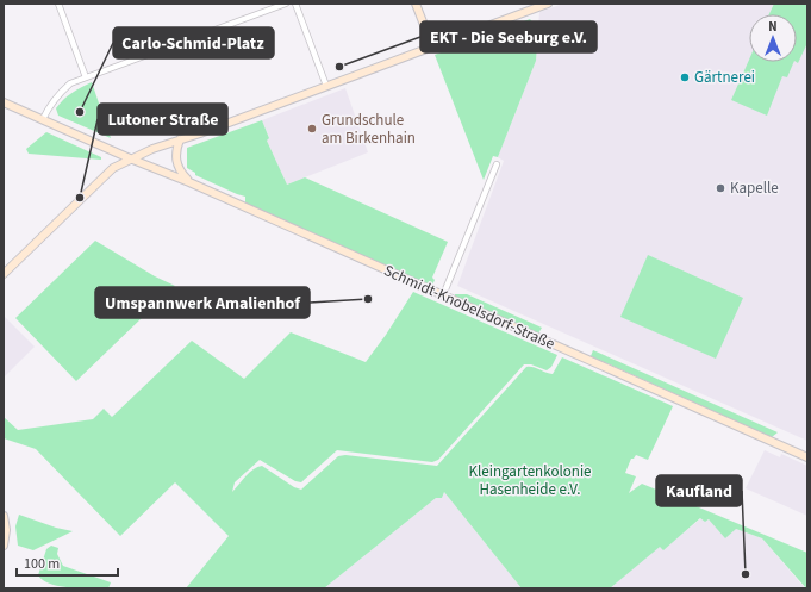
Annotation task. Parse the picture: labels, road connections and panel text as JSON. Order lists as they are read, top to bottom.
{
  "streets": {
    "street": ["Schmidt-Knobelsdorf-Straße"]
  },
  "parks": ["Kleingartenkolonie Hasenheide e.V."],
  "places": [
    "EKT - Die Seeburg e.V.",
    "Gärtnerei",
    "Carlo-Schmid-Platz",
    "Grundschule am Birkenhain",
    "Kapelle",
    "Lutoner Straße",
    "Umspannwerk Amalienhof",
    "Kaufland"
  ],
  "scale_bar": "100 m",
  "north": "top"
}
